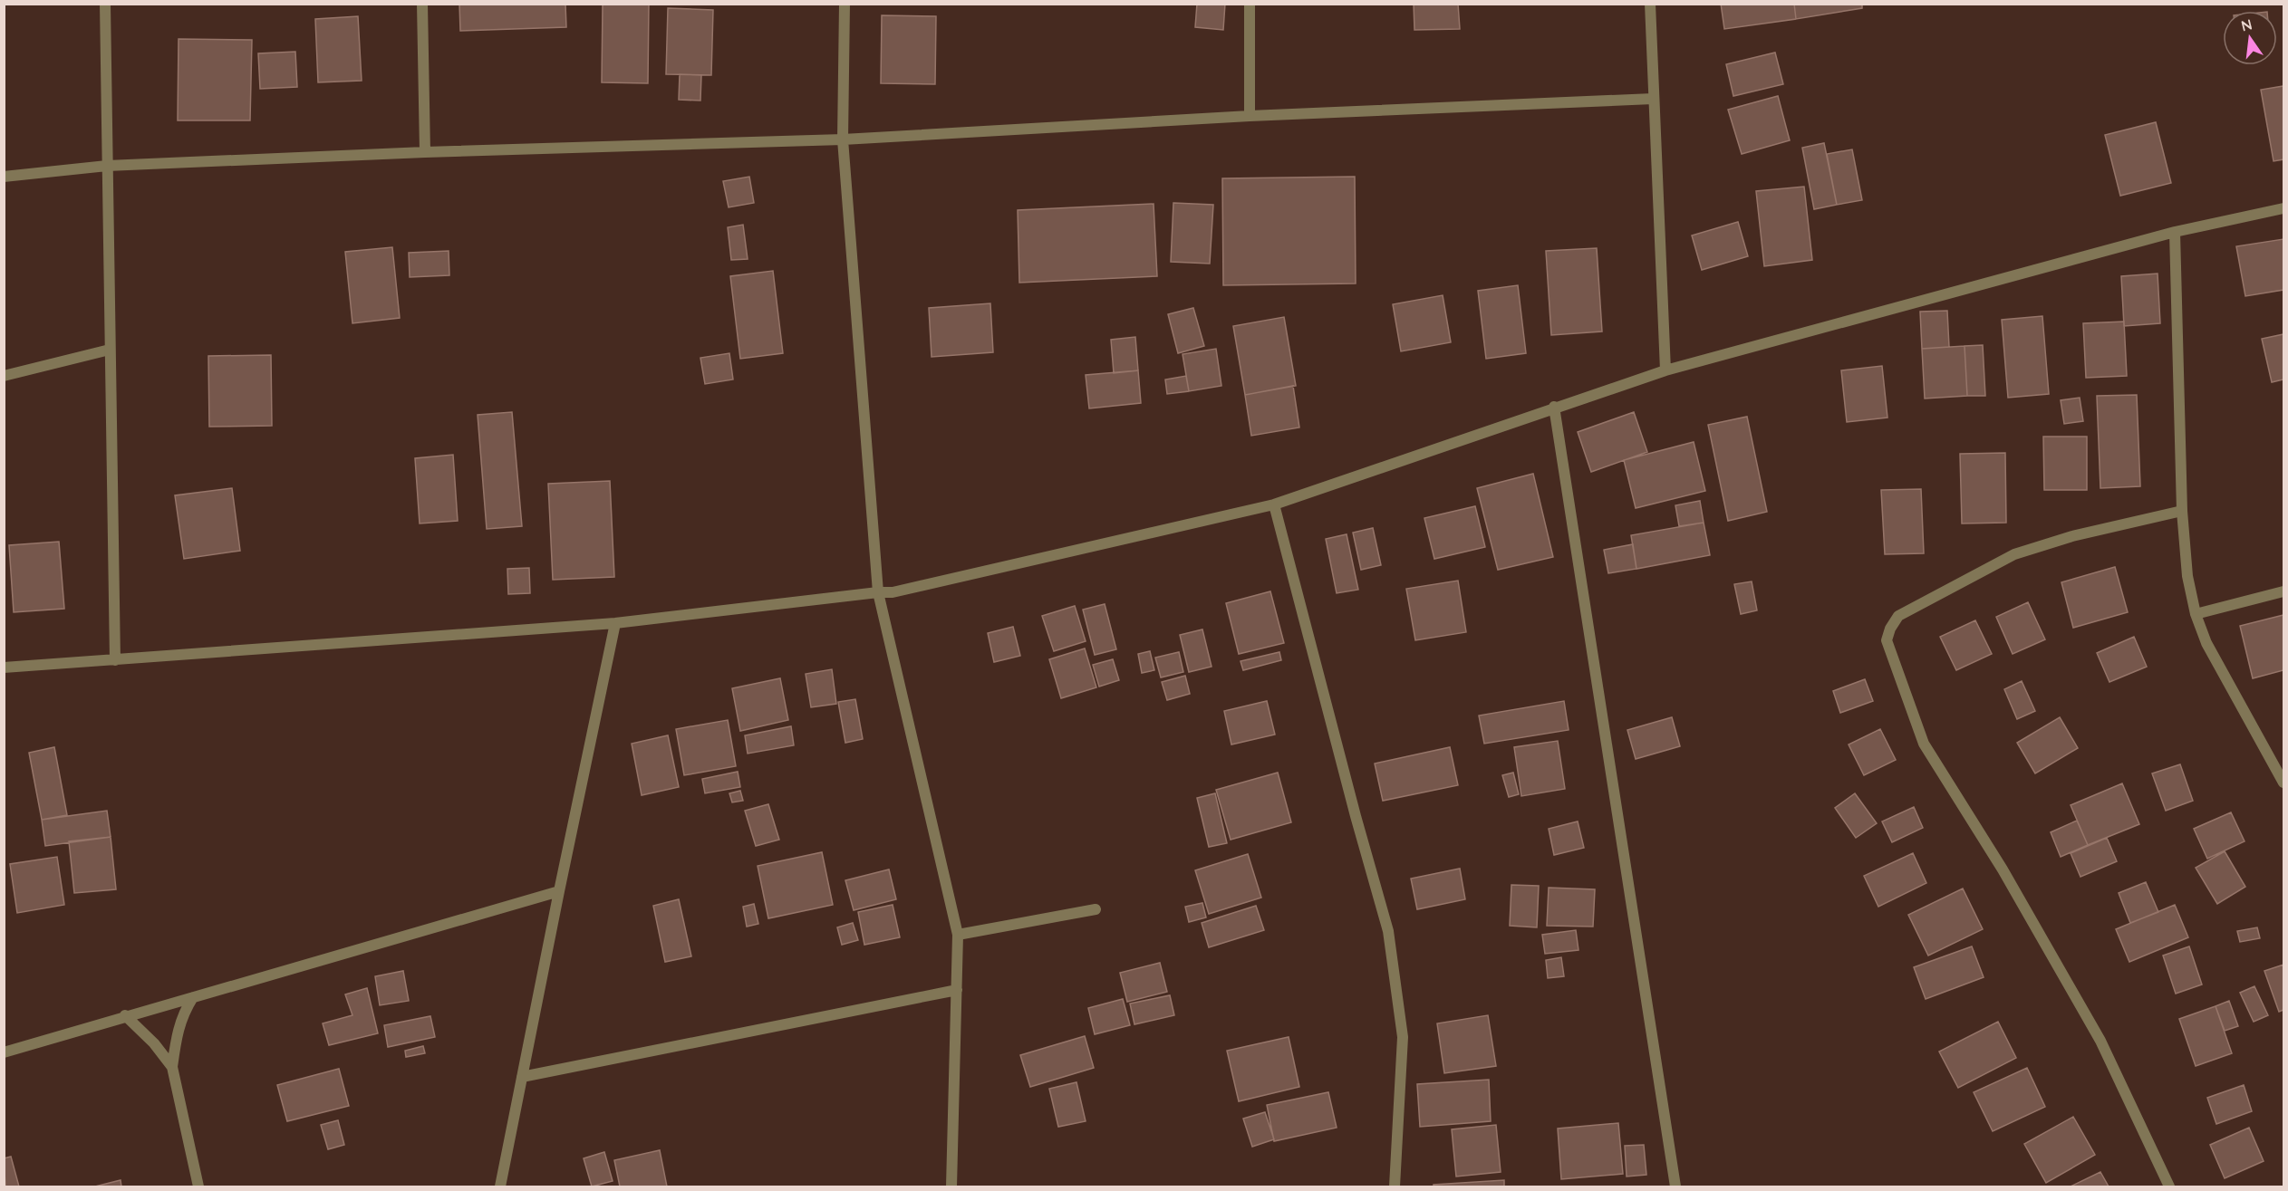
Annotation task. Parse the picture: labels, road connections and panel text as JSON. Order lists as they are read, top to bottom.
{
  "north": "top"
}
